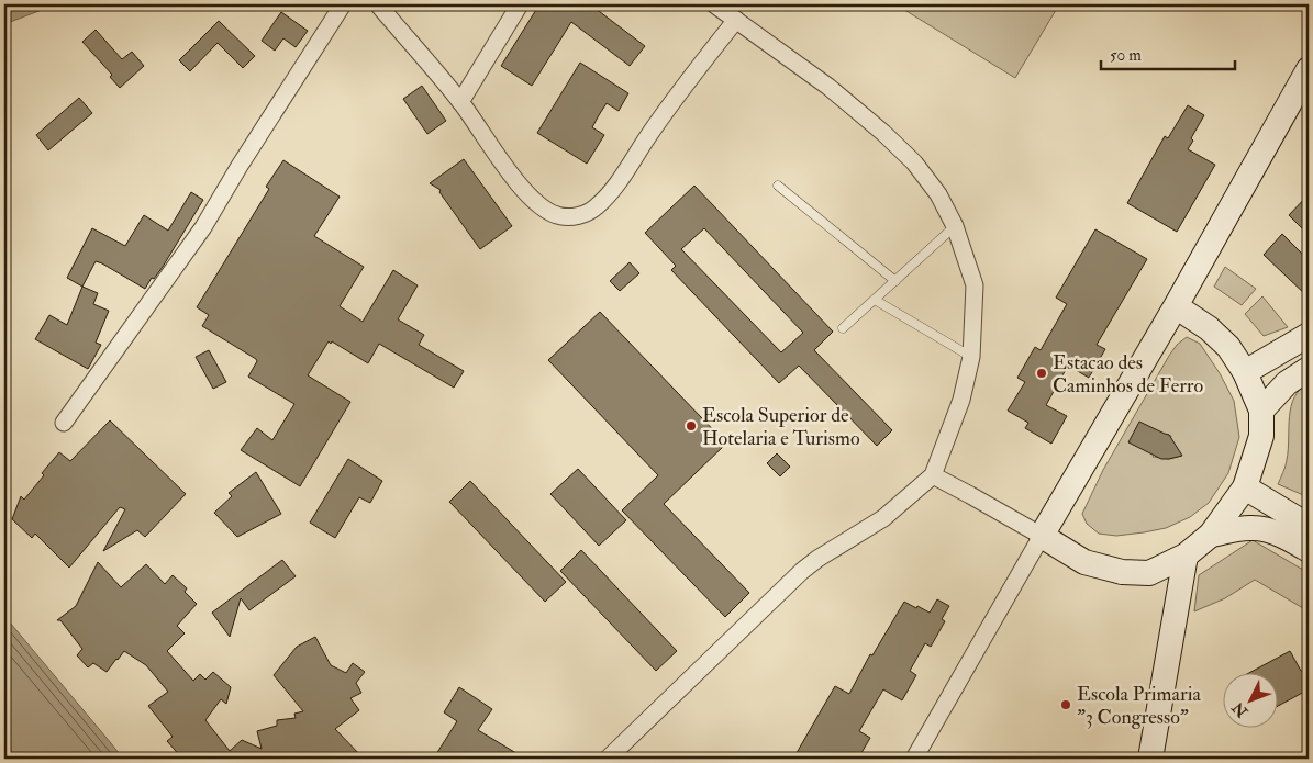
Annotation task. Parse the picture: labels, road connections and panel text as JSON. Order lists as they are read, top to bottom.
{
  "places": ["Estacao des Caminhos de Ferro", "Escola Superior de Hotelaria e Turismo", "Escola Primaria \"3 Congresso\""],
  "scale_bar": "50 m",
  "north": "bottom left"
}
